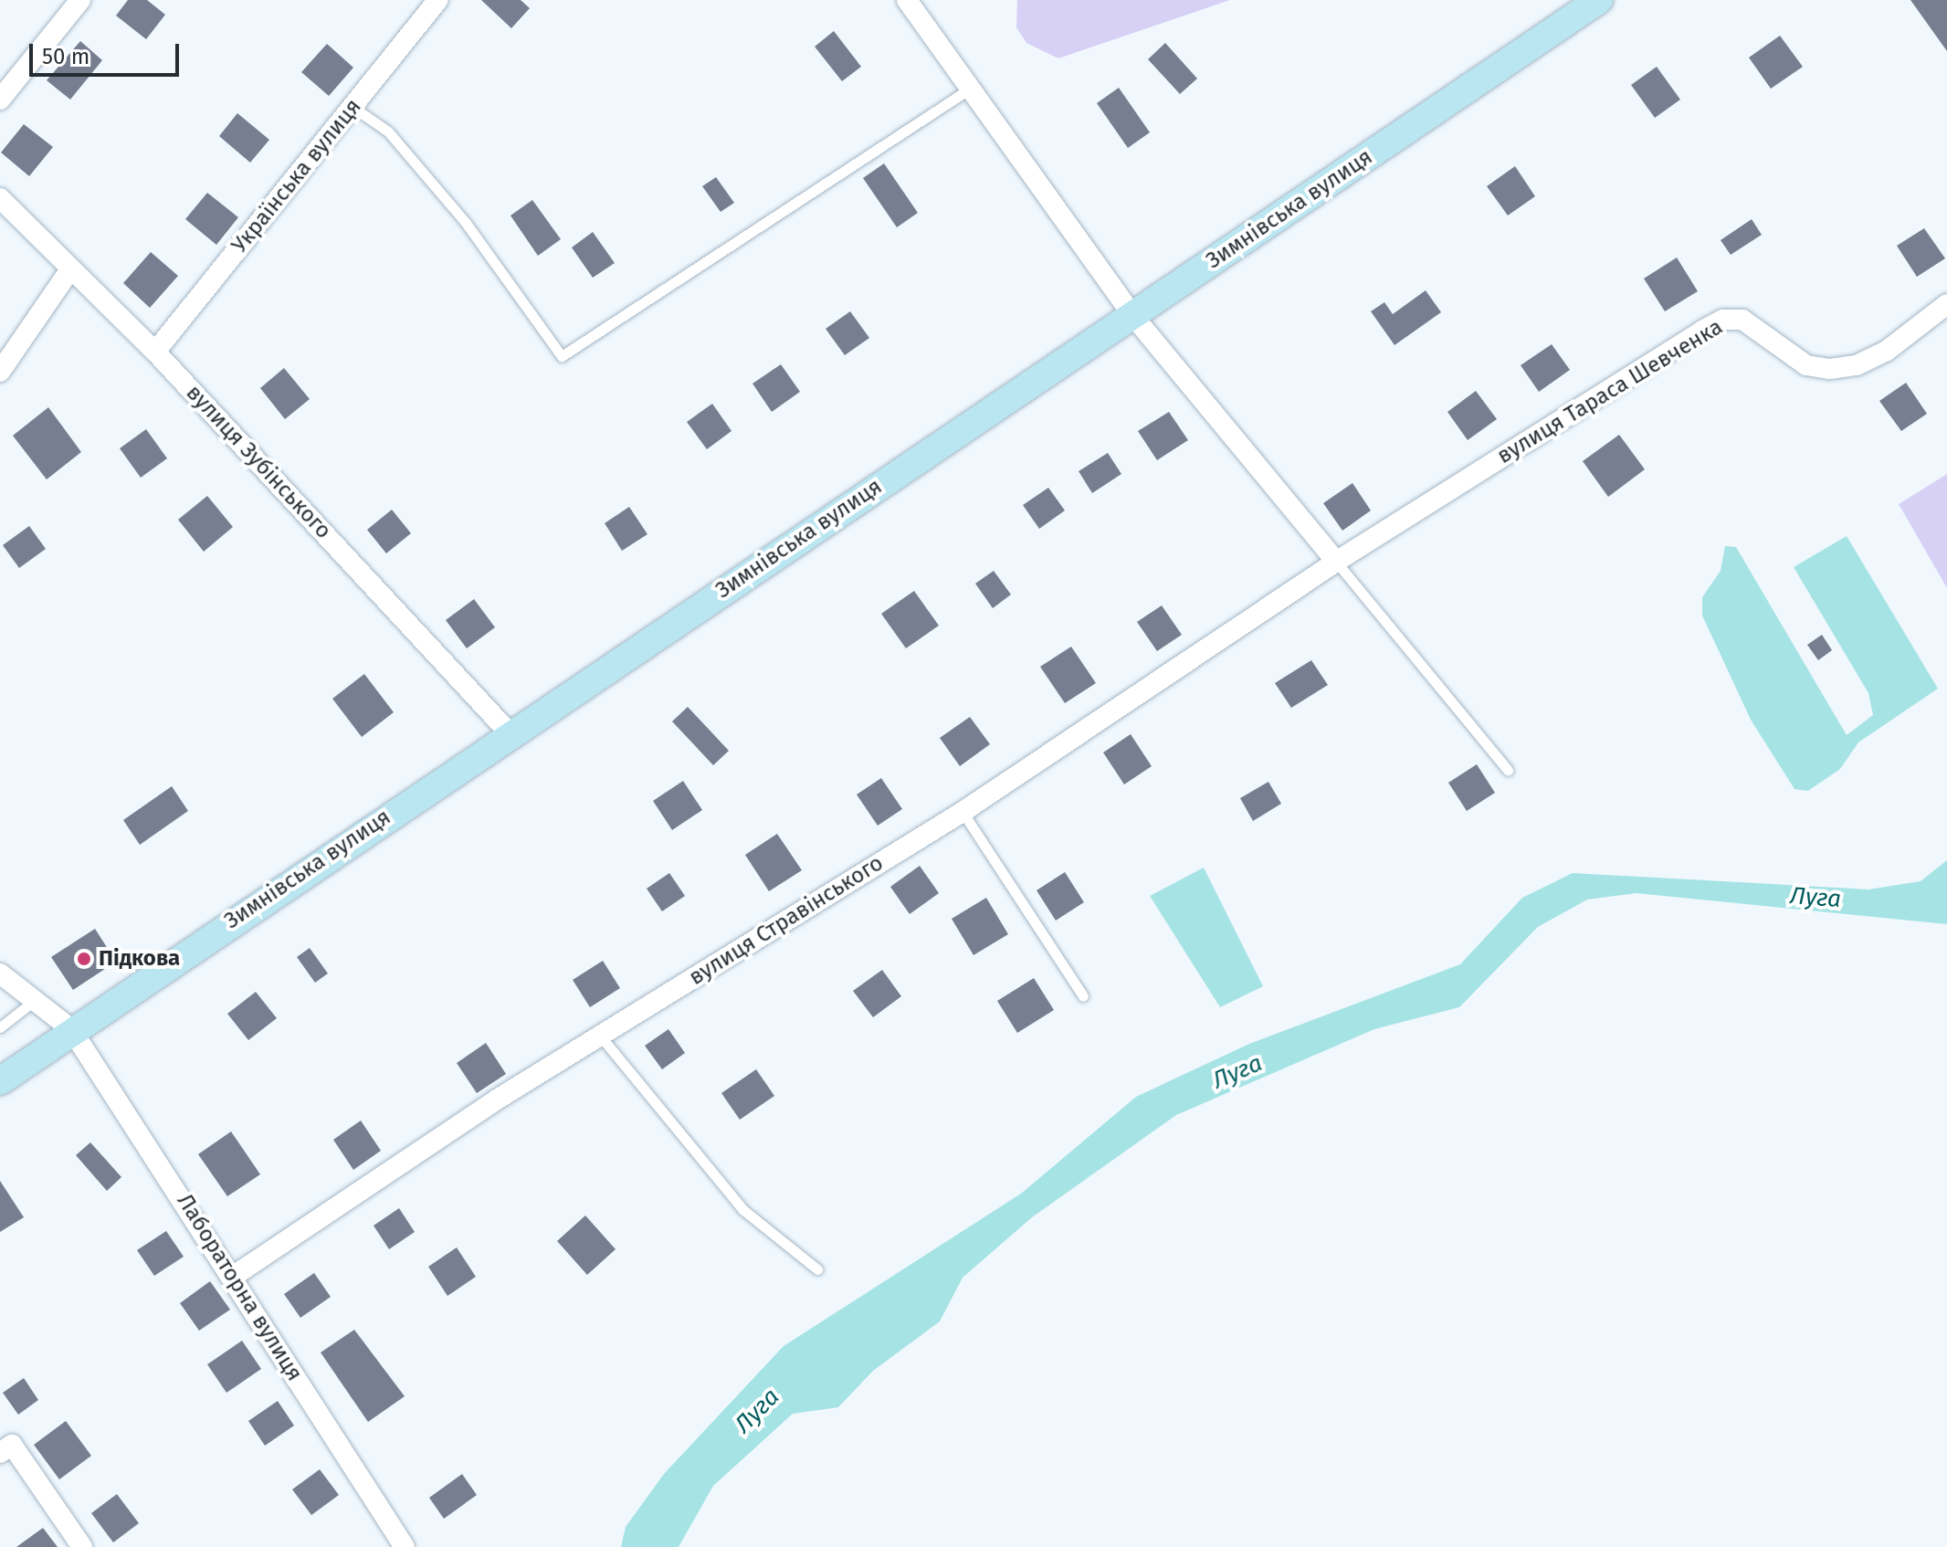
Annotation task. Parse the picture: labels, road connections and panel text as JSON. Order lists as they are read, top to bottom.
{
  "streets": {
    "main road": ["Зимнівська вулиця"],
    "street": [
      "Українська вулиця",
      "вулиця Тараса Шевченка",
      "вулиця Зубінського",
      "вулиця Стравінського",
      "Лабораторна вулиця"
    ]
  },
  "crossings": [
    ["Українська вулиця", "вулиця Зубінського"],
    ["Зимнівська вулиця", "вулиця Зубінського"],
    ["Зимнівська вулиця", "Лабораторна вулиця"],
    ["вулиця Тараса Шевченка", "вулиця Стравінського"],
    ["вулиця Стравінського", "Лабораторна вулиця"]
  ],
  "water": ["Луга"],
  "places": ["Підкова"],
  "scale_bar": "50 m"
}
